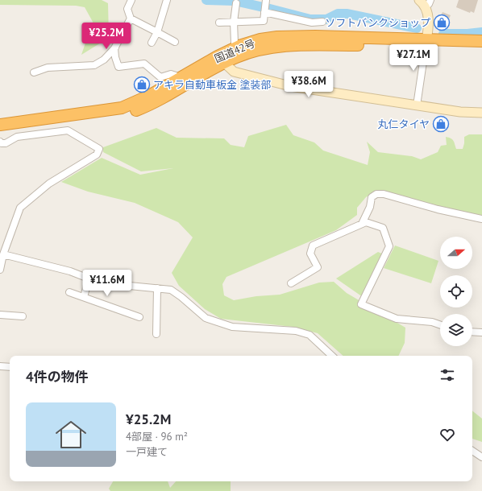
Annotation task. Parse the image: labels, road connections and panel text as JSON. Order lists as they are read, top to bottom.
{
  "streets": {
    "highway": ["国道42号"]
  },
  "places": {
    "shop": ["ソフトバンクショップ", "アキラ自動車板金 塗装部", "丸仁タイヤ"]
  },
  "north": "right",
  "page": {
    "price": [
      "¥25.2M",
      "¥27.1M",
      "¥38.6M",
      "¥11.6M"
    ],
    "heading": "4件の物件",
    "list": [
      {
        "name": "¥25.2M",
        "note": "4部屋 · 96 m² · 一戸建て"
      }
    ]
  }
}
